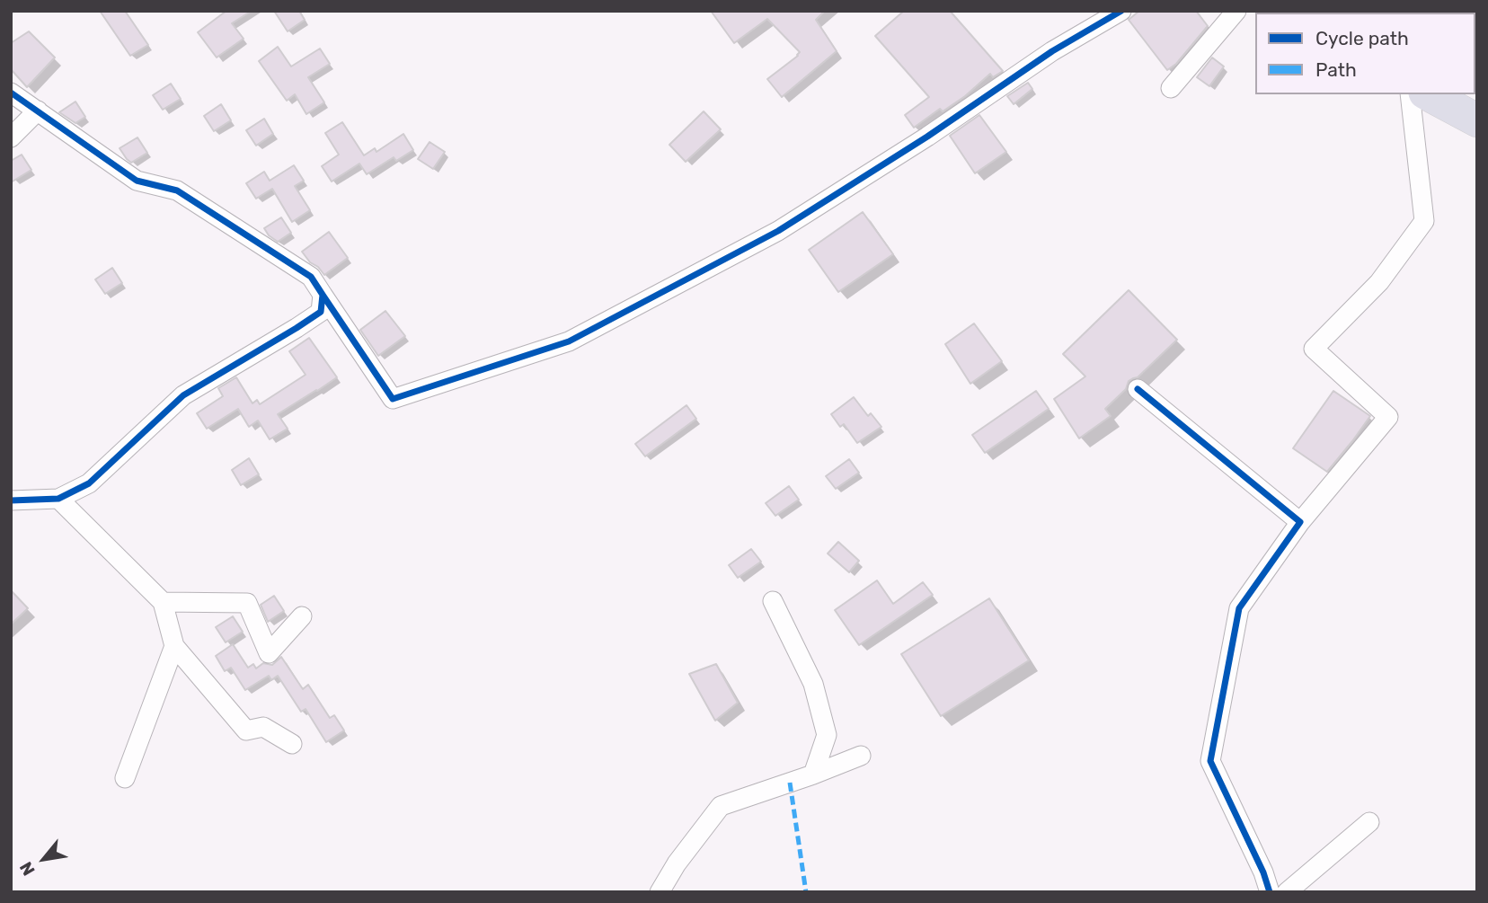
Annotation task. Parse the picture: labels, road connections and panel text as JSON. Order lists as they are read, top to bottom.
{
  "legend": ["Cycle path", "Path"],
  "north": "bottom left"
}
